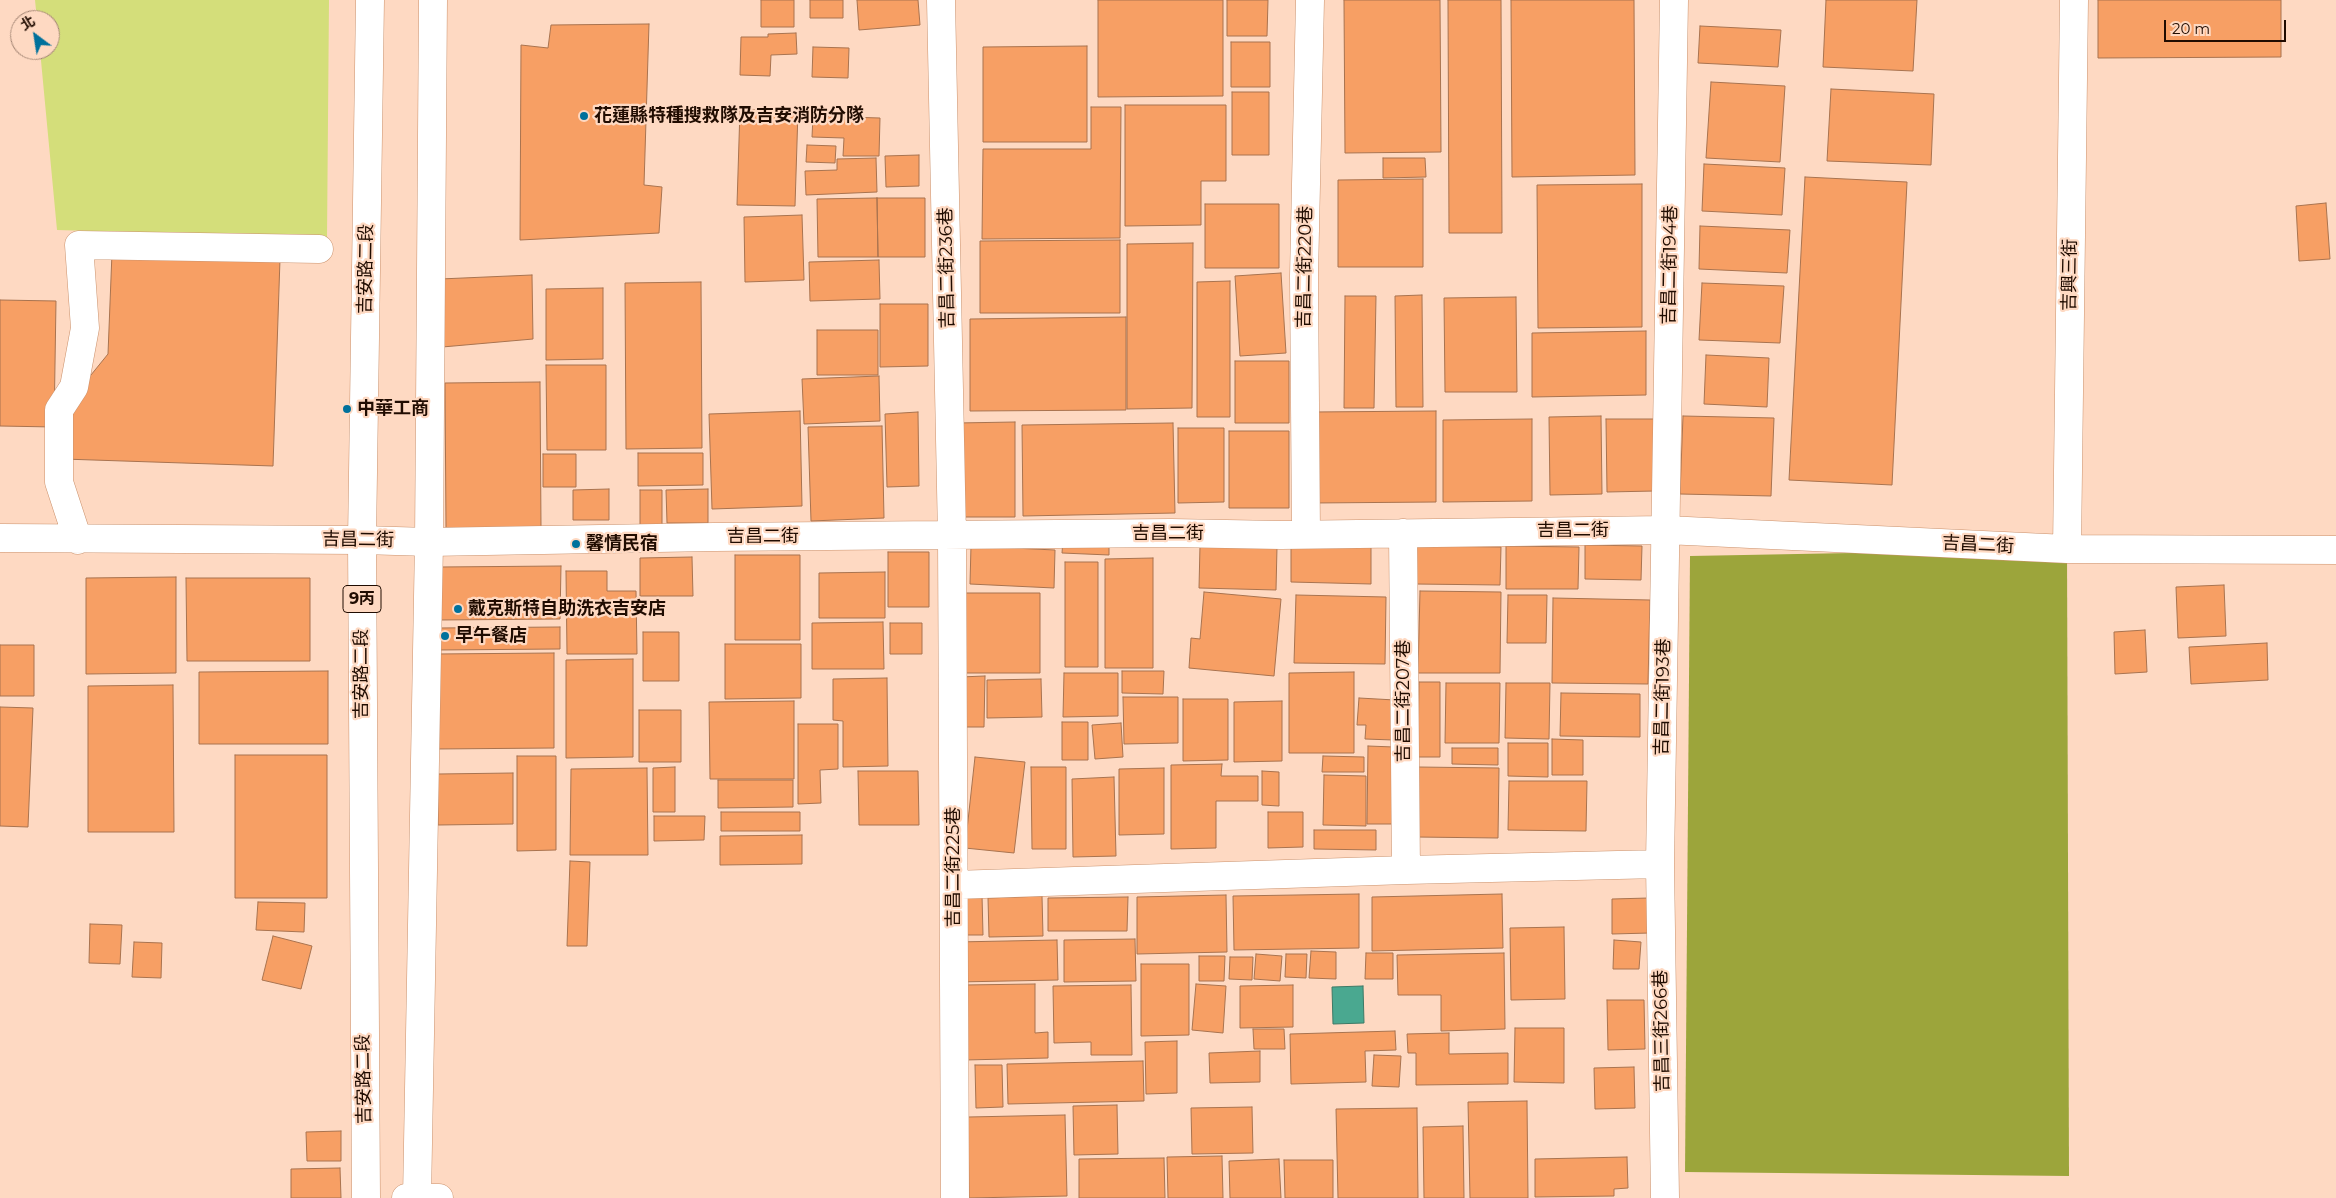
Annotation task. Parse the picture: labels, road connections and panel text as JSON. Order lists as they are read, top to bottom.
{
  "streets": {
    "street": [
      "吉昌二街194巷",
      "吉昌二街220巷",
      "吉昌二街236巷",
      "吉安路二段",
      "吉興三街",
      "吉昌二街",
      "9丙",
      "吉昌二街193巷",
      "吉昌二街207巷",
      "吉昌二街225巷",
      "吉昌三街266巷"
    ]
  },
  "crossings": [
    ["吉昌二街194巷", "吉昌二街"],
    ["吉昌二街194巷", "吉昌二街193巷"],
    ["吉昌二街220巷", "吉昌二街"],
    ["吉昌二街236巷", "吉昌二街"],
    ["吉昌二街236巷", "吉昌二街225巷"],
    ["吉安路二段", "吉昌二街"],
    ["吉興三街", "吉昌二街"],
    ["吉昌二街", "吉昌二街193巷"],
    ["吉昌二街", "吉昌二街207巷"],
    ["吉昌二街", "吉昌二街225巷"],
    ["吉昌二街193巷", "吉昌三街266巷"]
  ],
  "places": [
    "花蓮縣特種搜救隊及吉安消防分隊",
    "中華工商",
    "馨情民宿",
    "戴克斯特自助洗衣吉安店",
    "早午餐店"
  ],
  "scale_bar": "20 m",
  "north": "top left"
}
